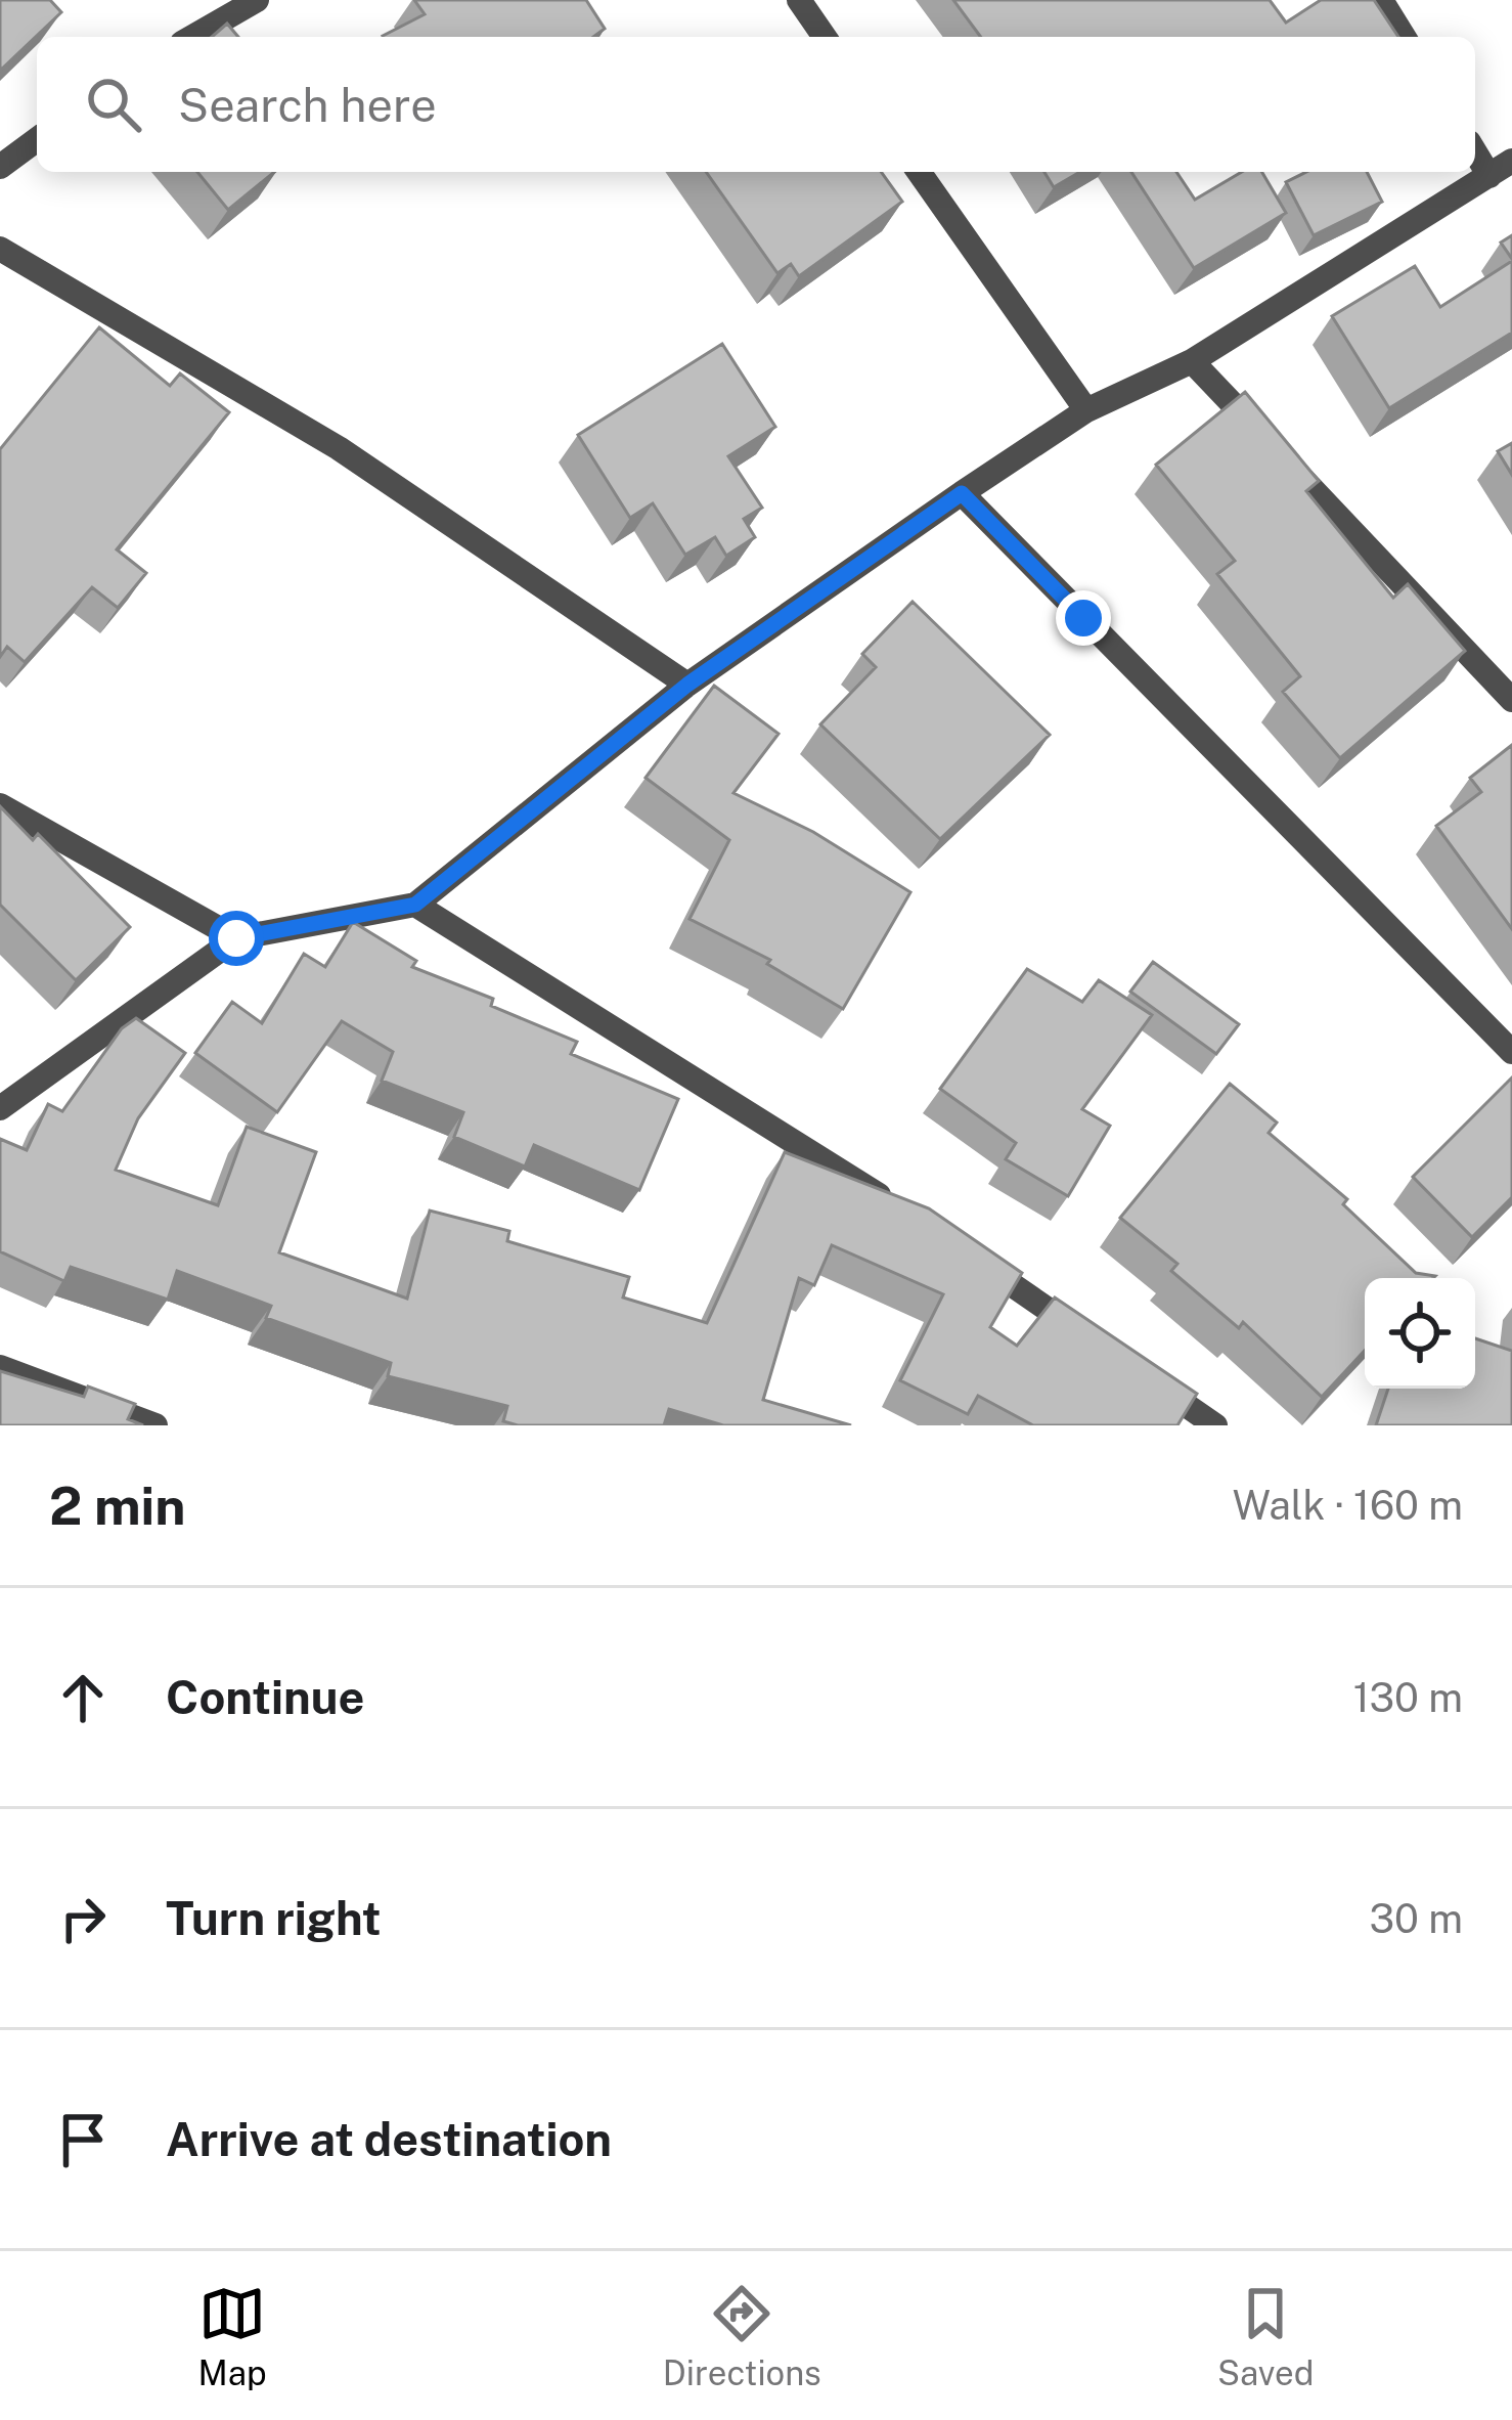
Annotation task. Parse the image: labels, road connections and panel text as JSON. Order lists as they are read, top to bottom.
{
  "page": {
    "search": "Search here",
    "heading": ["2 min", "Walk · 160 m"],
    "list": [
      ["Continue", "130 m"],
      ["Turn right", "30 m"],
      "Arrive at destination"
    ],
    "nav": ["Map", "Directions", "Saved"]
  }
}
